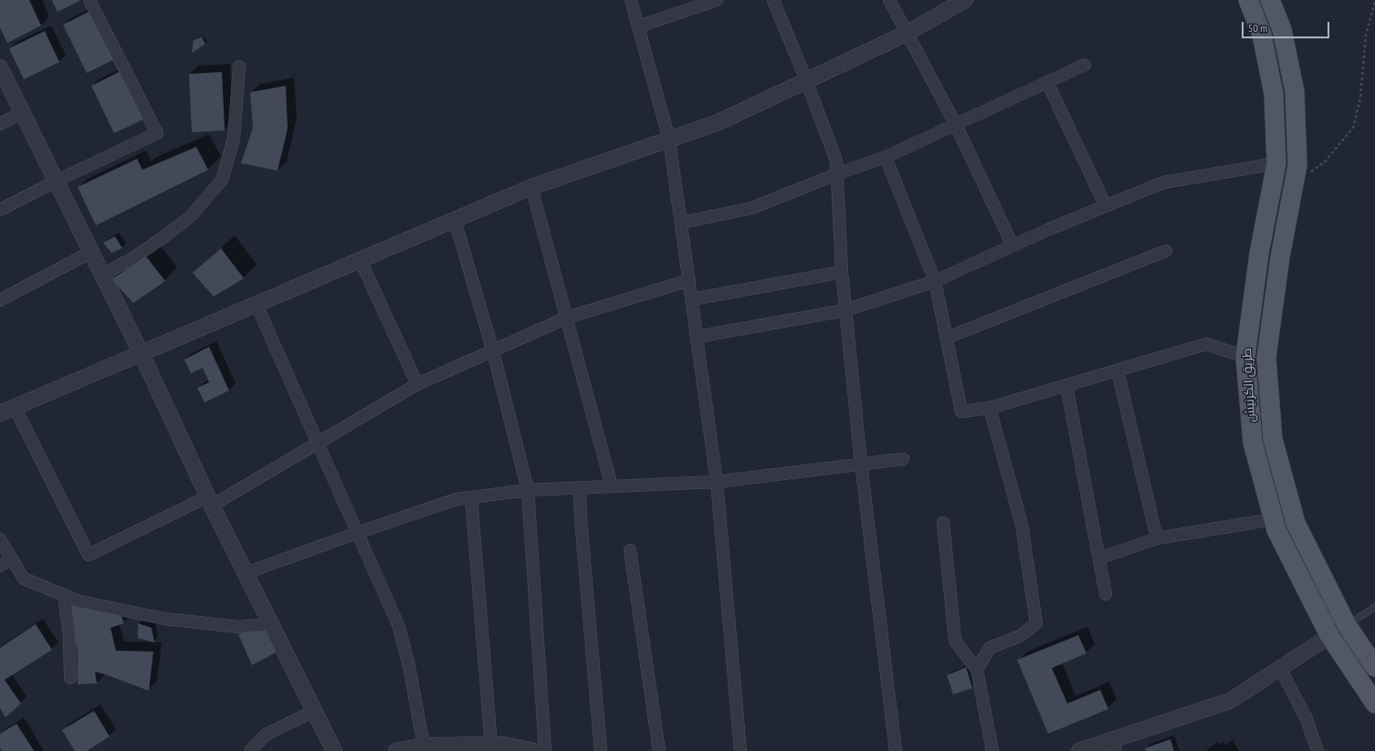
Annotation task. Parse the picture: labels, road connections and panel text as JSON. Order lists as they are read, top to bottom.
{
  "streets": {
    "main road": ["طريق الكرنيش"]
  },
  "scale_bar": "50 m"
}
